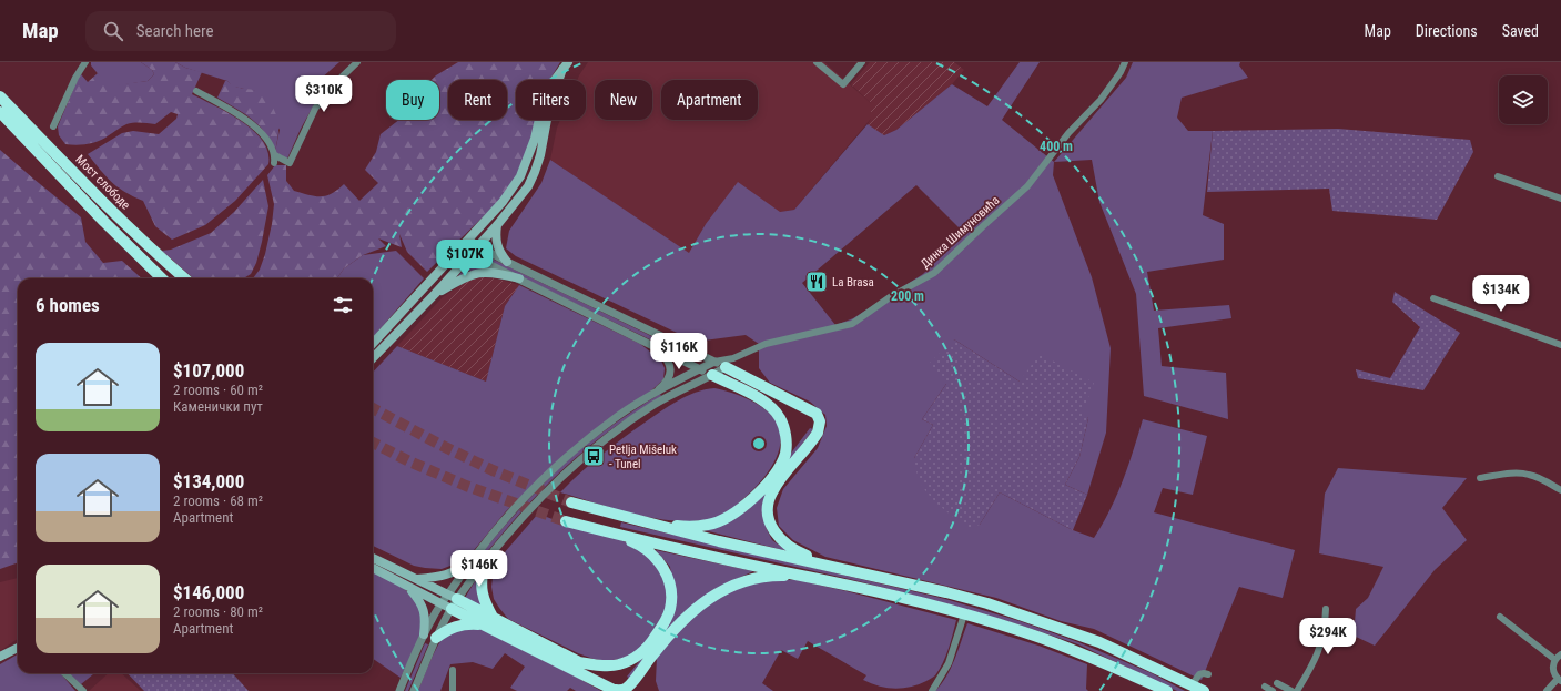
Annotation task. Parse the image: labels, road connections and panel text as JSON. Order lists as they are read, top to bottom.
{
  "streets": {
    "highway": ["Мост слободе"],
    "street": ["Динка Шимуновића"]
  },
  "places": {
    "restaurant": ["La Brasa"],
    "bus stop": ["Petlja Mišeluk - Tunel"]
  },
  "page": {
    "header": "Map",
    "search": "Search here",
    "nav": ["Map", "Directions", "Saved"],
    "price": [
      "$310K",
      "$107K",
      "$134K",
      "$116K",
      "$146K",
      "$294K"
    ],
    "chip": [
      "Buy",
      "Rent",
      "Filters",
      "New",
      "Apartment"
    ],
    "heading": "6 homes",
    "list": [
      {
        "name": "$107,000",
        "note": "2 rooms · 60 m² · Каменички пут"
      },
      {
        "name": "$134,000",
        "note": "2 rooms · 68 m² · Apartment"
      },
      {
        "name": "$146,000",
        "note": "2 rooms · 80 m² · Apartment"
      }
    ]
  },
  "rings": ["400 m", "200 m"]
}
